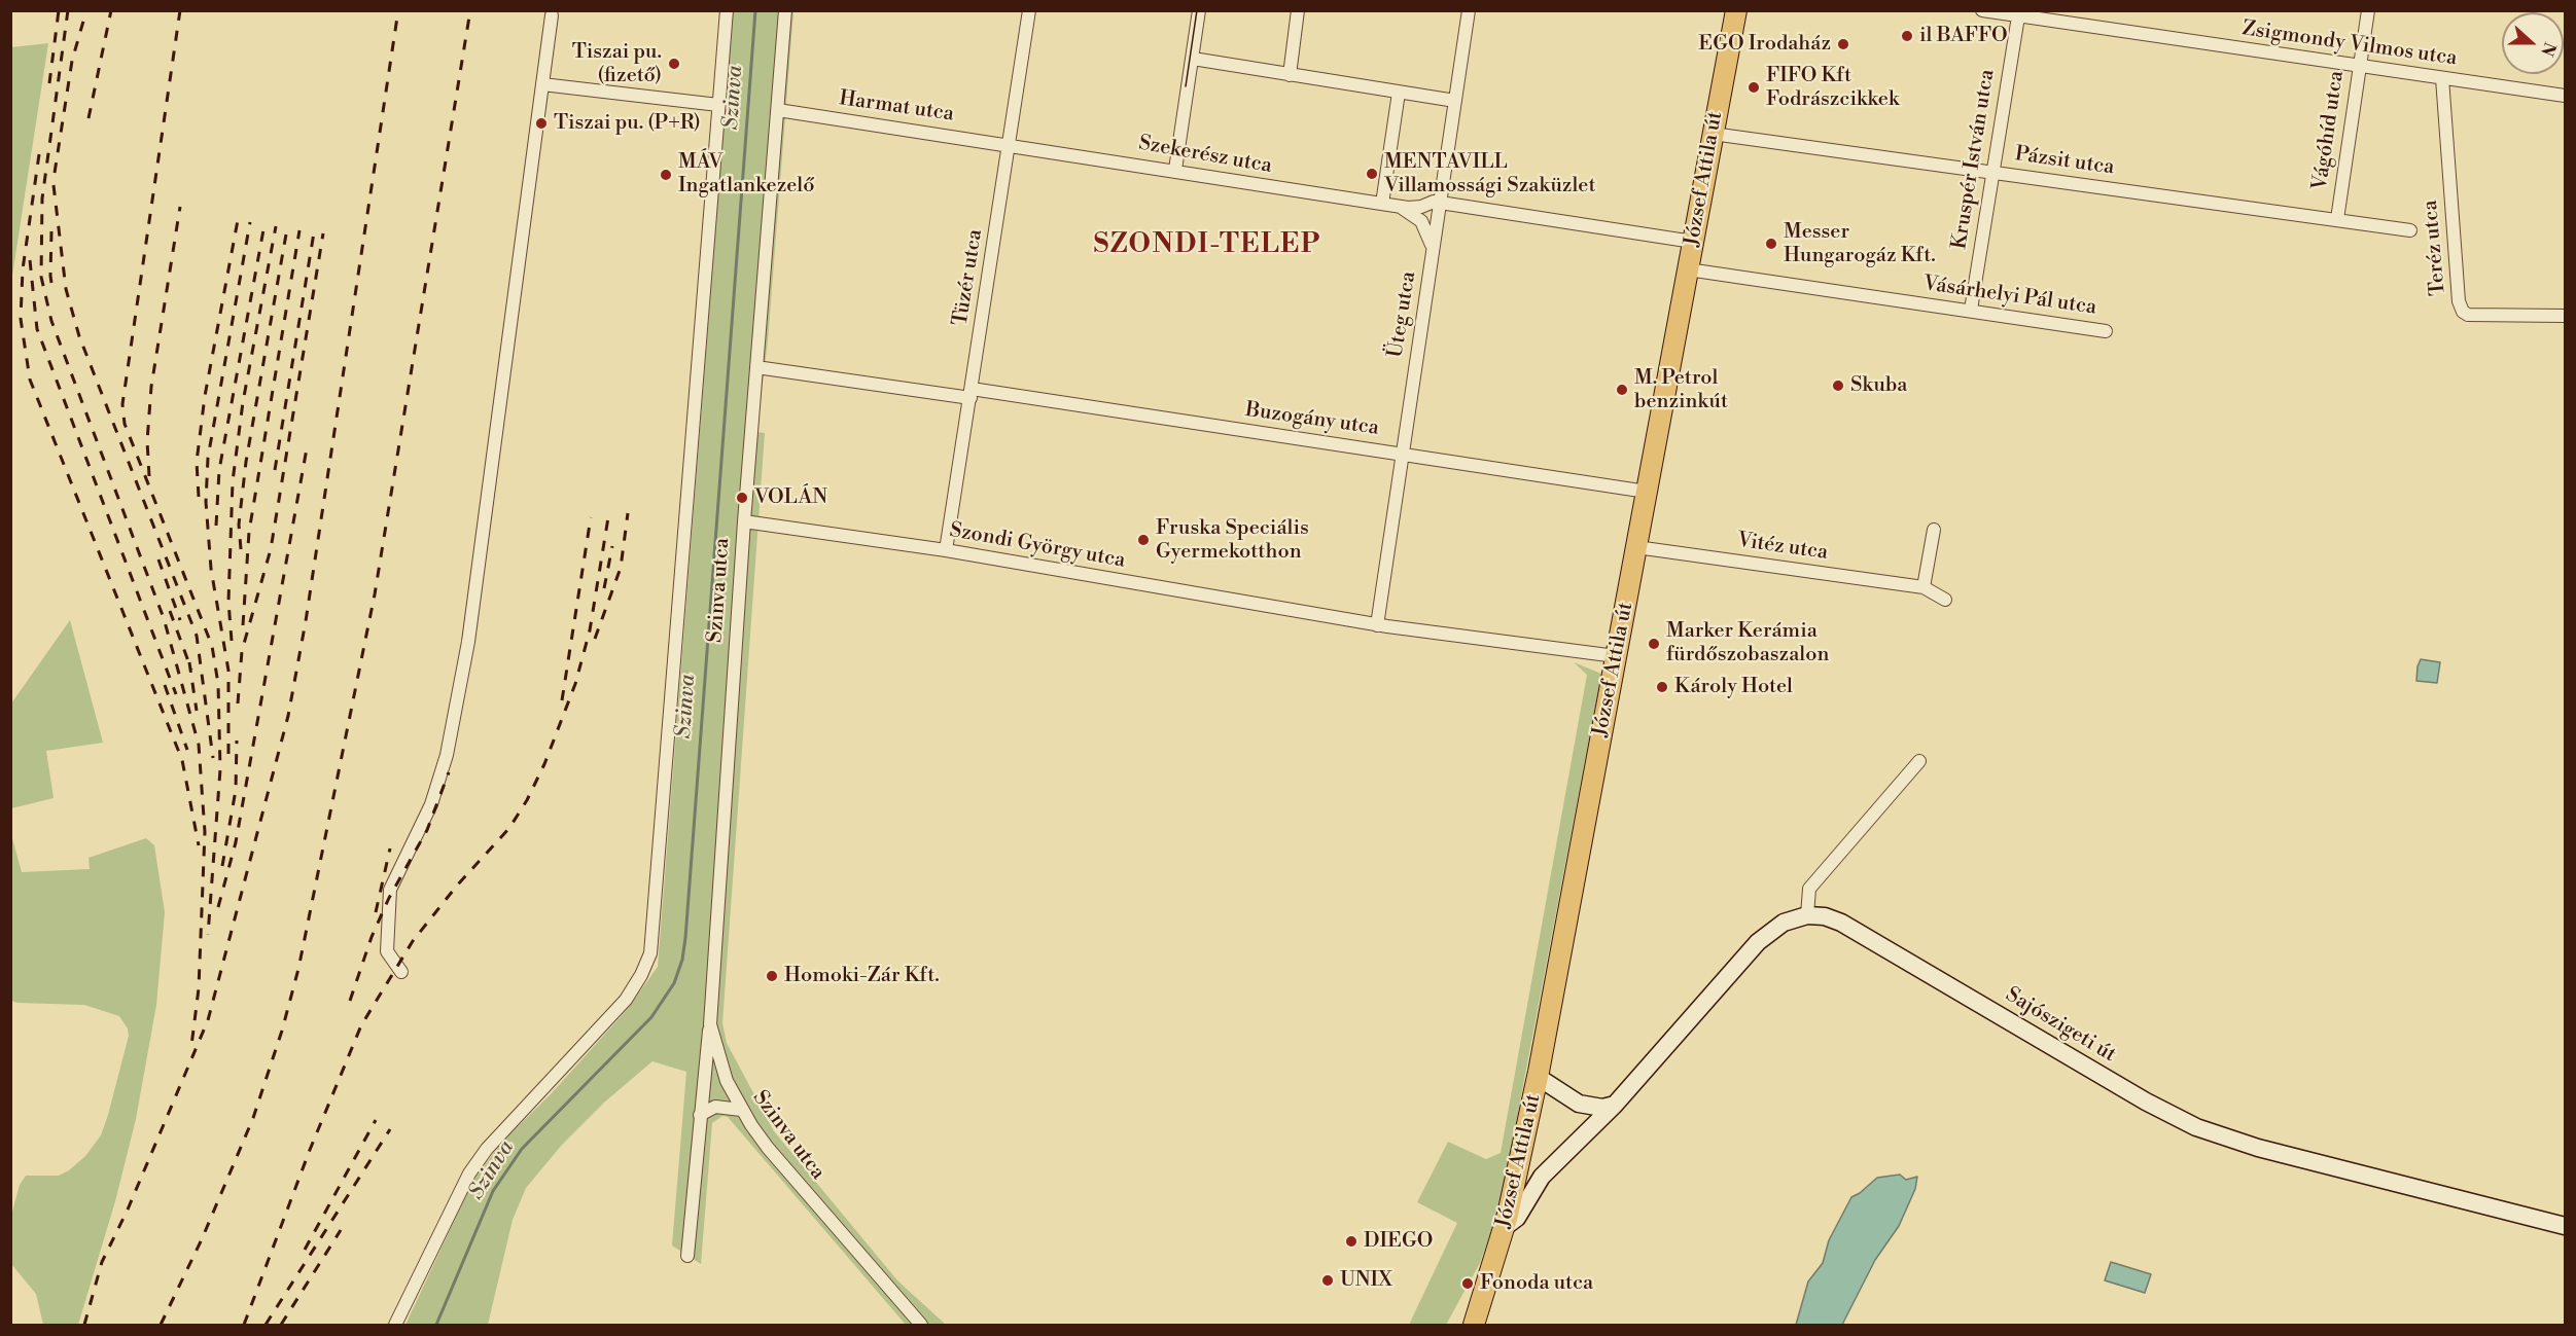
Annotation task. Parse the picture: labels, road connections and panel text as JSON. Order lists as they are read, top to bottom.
{
  "streets": {
    "main road": ["József Attila út", "Sajószigeti út"],
    "street": [
      "Zsigmondy Vilmos utca",
      "Harmat utca",
      "Vágóhíd utca",
      "Szekerész utca",
      "Kruspér István utca",
      "Pázsit utca",
      "Teréz utca",
      "Tüzér utca",
      "Vásárhelyi Pál utca",
      "Üteg utca",
      "Buzogány utca",
      "Szondi György utca",
      "Vitéz utca",
      "Szinva utca"
    ]
  },
  "crossings": [
    ["Zsigmondy Vilmos utca", "Vágóhíd utca"],
    ["Zsigmondy Vilmos utca", "Kruspér István utca"],
    ["Zsigmondy Vilmos utca", "Teréz utca"],
    ["Harmat utca", "Szekerész utca"],
    ["Harmat utca", "Tüzér utca"],
    ["Harmat utca", "Szinva utca"],
    ["Vágóhíd utca", "Pázsit utca"],
    ["Szekerész utca", "József Attila út"],
    ["Szekerész utca", "Tüzér utca"],
    ["Szekerész utca", "Üteg utca"],
    ["Kruspér István utca", "Pázsit utca"],
    ["Kruspér István utca", "Vásárhelyi Pál utca"],
    ["Pázsit utca", "József Attila út"],
    ["József Attila út", "Vásárhelyi Pál utca"],
    ["József Attila út", "Buzogány utca"],
    ["József Attila út", "Szondi György utca"],
    ["József Attila út", "Vitéz utca"],
    ["Tüzér utca", "Buzogány utca"],
    ["Tüzér utca", "Szondi György utca"],
    ["Üteg utca", "Buzogány utca"],
    ["Üteg utca", "Szondi György utca"],
    ["Buzogány utca", "Szinva utca"],
    ["Szondi György utca", "Szinva utca"]
  ],
  "districts": ["SZONDI-TELEP"],
  "water": ["Szinva"],
  "places": [
    "il BAFFO",
    "EGO Irodaház",
    "Tiszai pu. (fizető)",
    "FIFO Kft Fodrászcikkek",
    "Tiszai pu. (P+R)",
    "MENTAVILL Villamossági Szaküzlet",
    "MÁV Ingatlankezelő",
    "Messer Hungarogáz Kft.",
    "Skuba",
    "M. Petrol benzinkút",
    "VOLÁN",
    "Fruska Speciális Gyermekotthon",
    "Marker Kerámia fürdőszobaszalon",
    "Károly Hotel",
    "Homoki-Zár Kft.",
    "DIEGO",
    "UNIX",
    "Fonoda utca"
  ],
  "north": "right"
}
